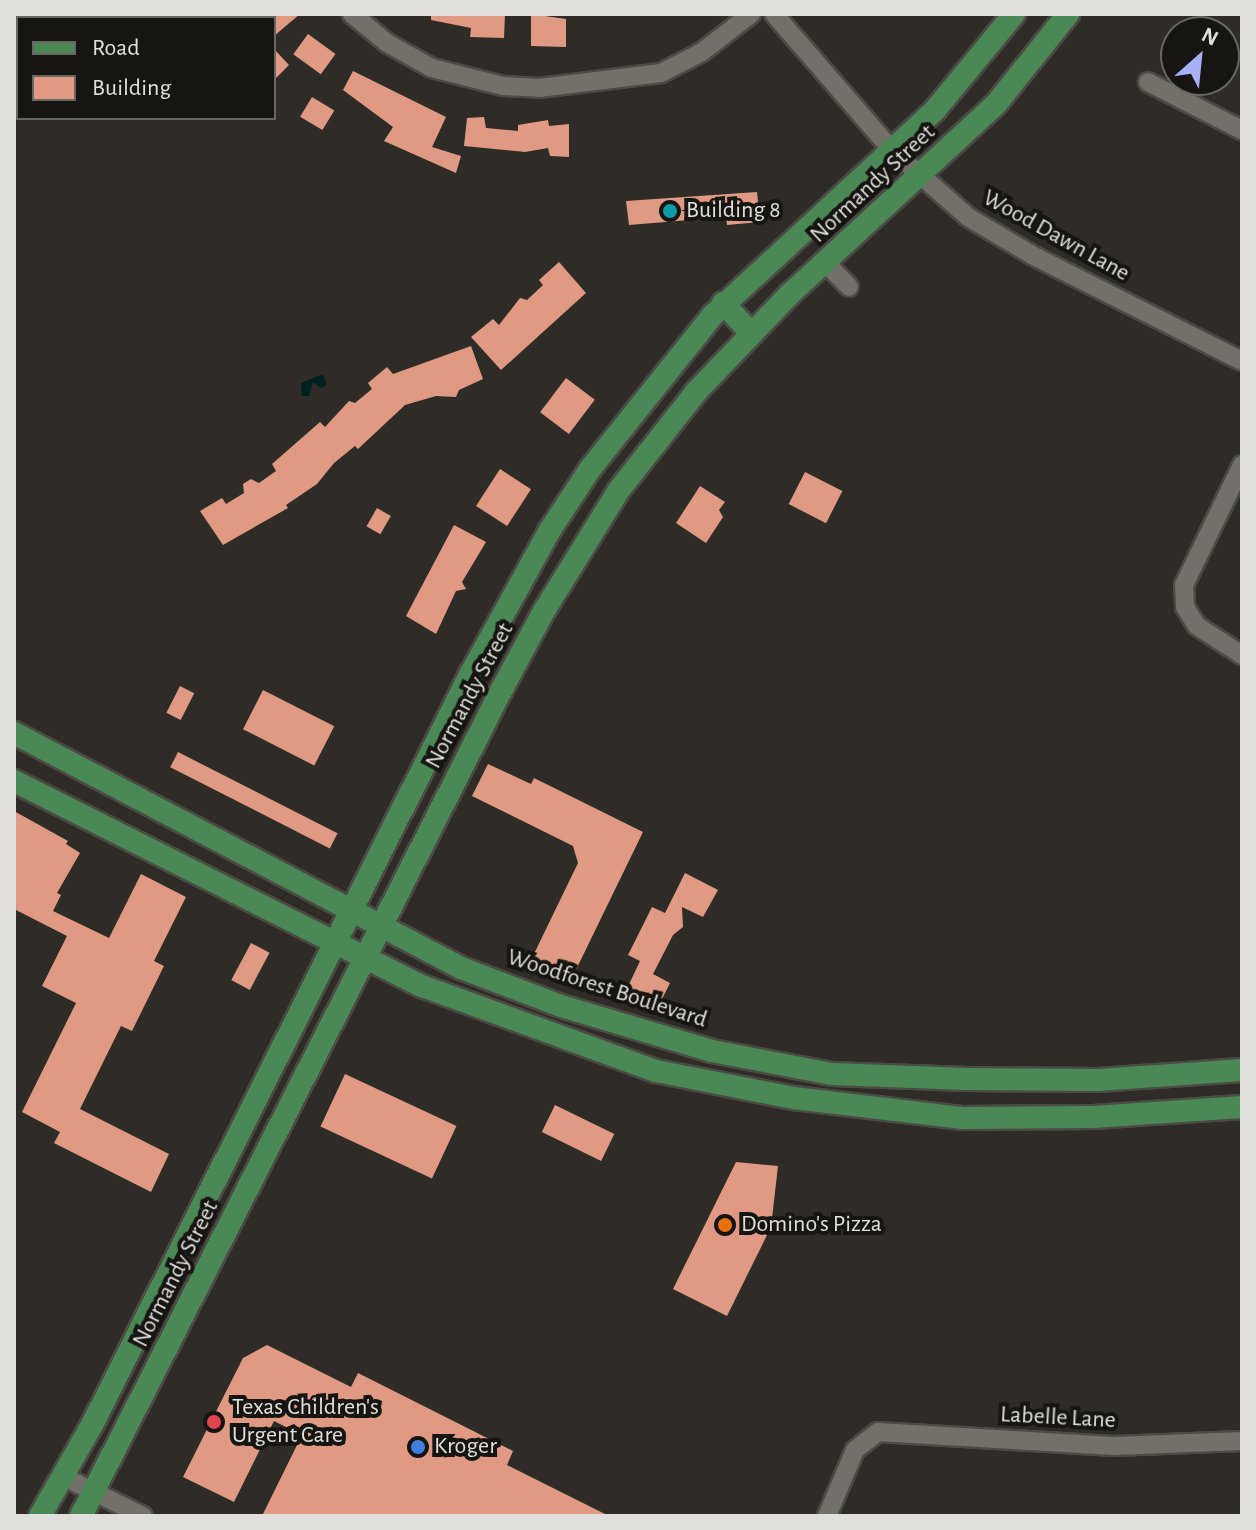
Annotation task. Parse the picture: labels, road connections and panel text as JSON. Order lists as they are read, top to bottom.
{
  "streets": {
    "main road": ["Normandy Street", "Woodforest Boulevard"],
    "street": ["Wood Dawn Lane", "Labelle Lane"]
  },
  "crossings": [
    ["Normandy Street", "Wood Dawn Lane"],
    ["Normandy Street", "Woodforest Boulevard"]
  ],
  "places": [
    "Building 8",
    "Domino's Pizza",
    "Texas Children's Urgent Care",
    "Kroger"
  ],
  "legend": ["Road", "Building"],
  "north": "top right"
}
